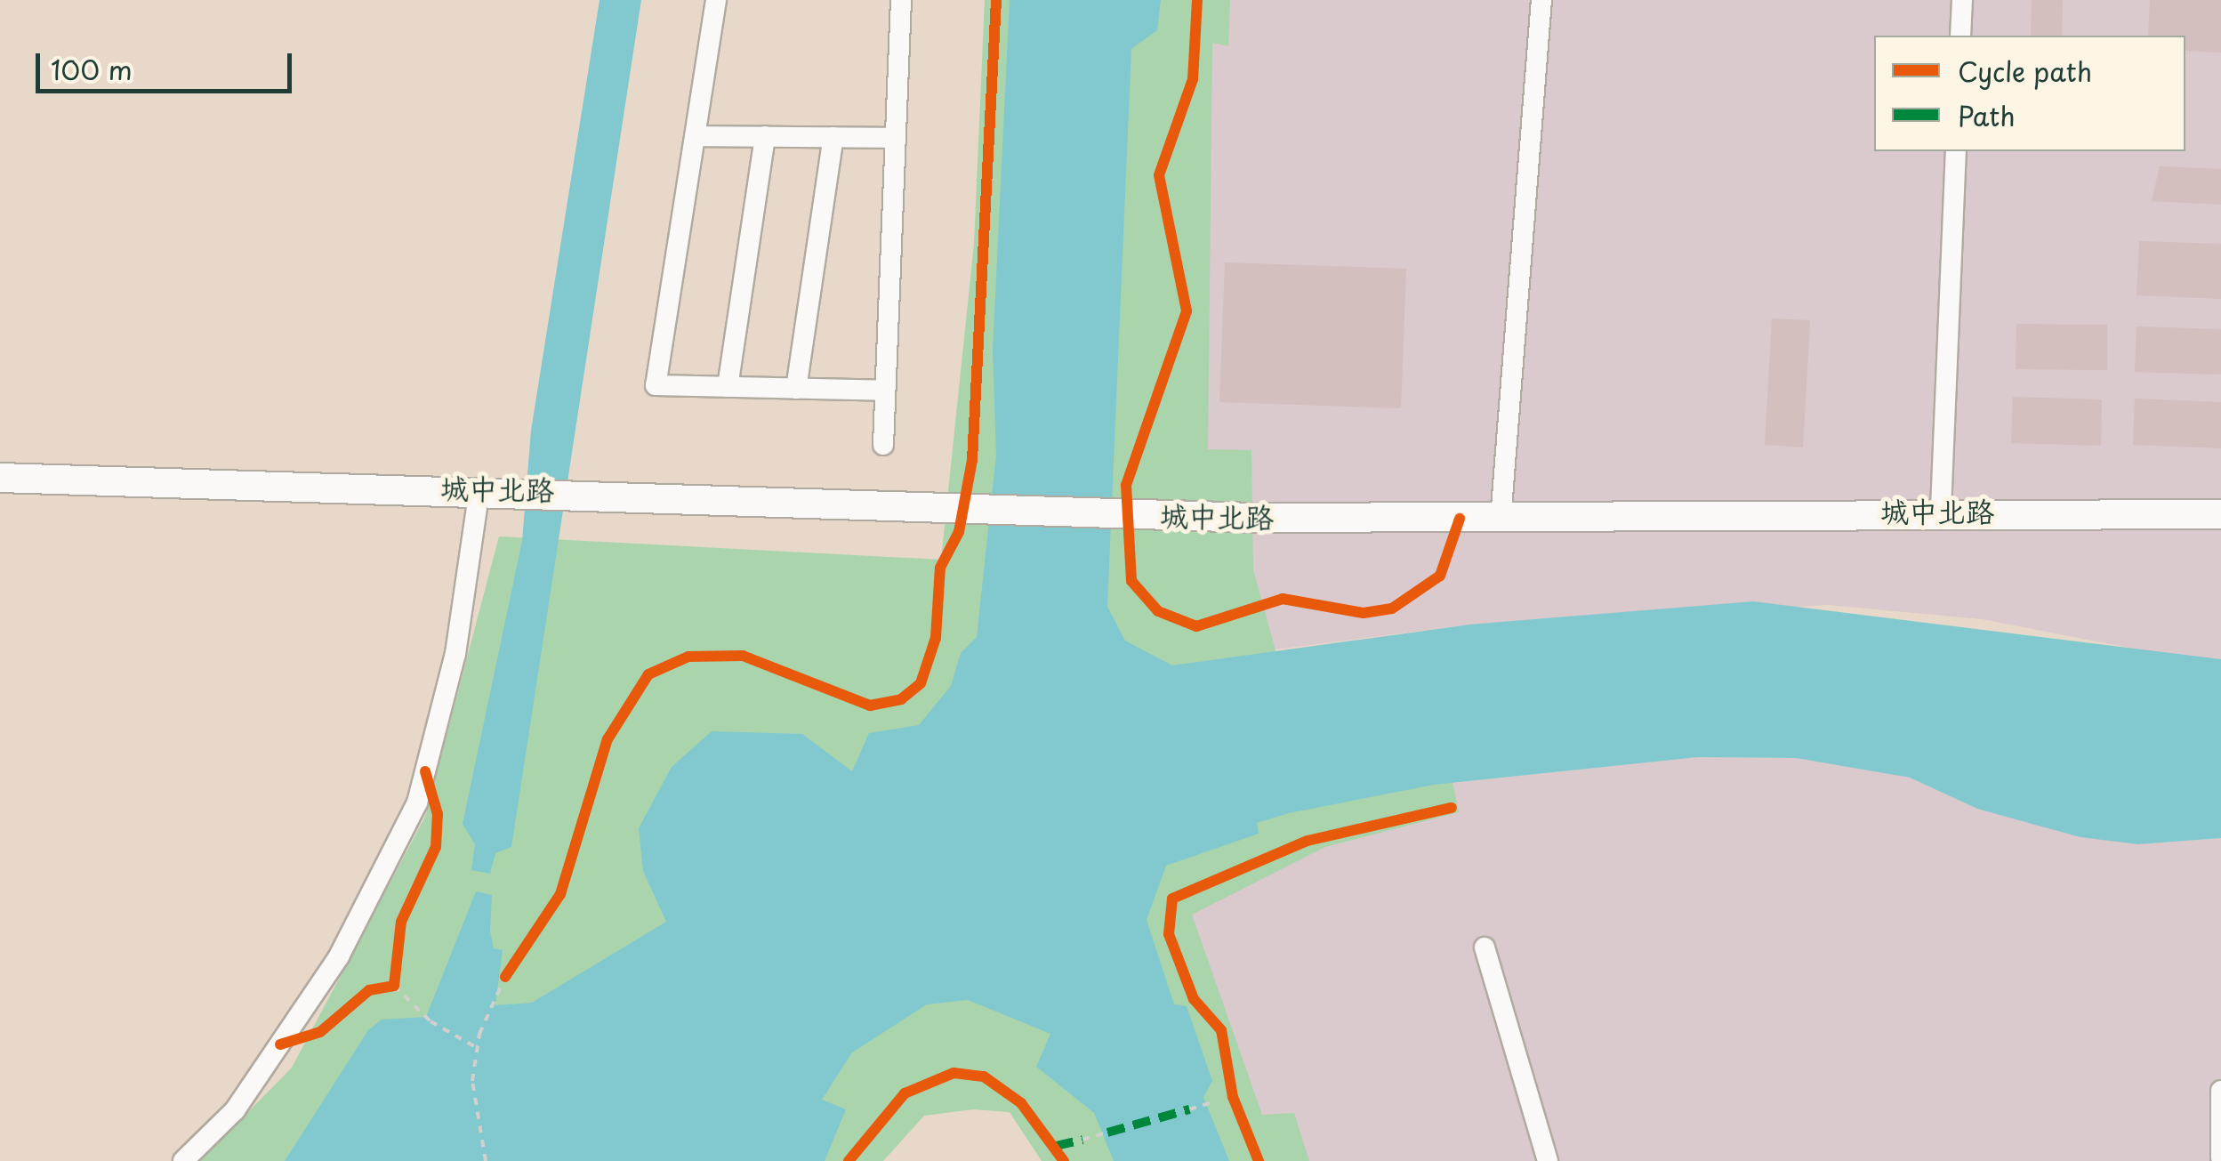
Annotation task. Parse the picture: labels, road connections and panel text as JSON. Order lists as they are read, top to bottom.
{
  "streets": {
    "street": ["城中北路"]
  },
  "legend": ["Cycle path", "Path"],
  "scale_bar": "100 m"
}
